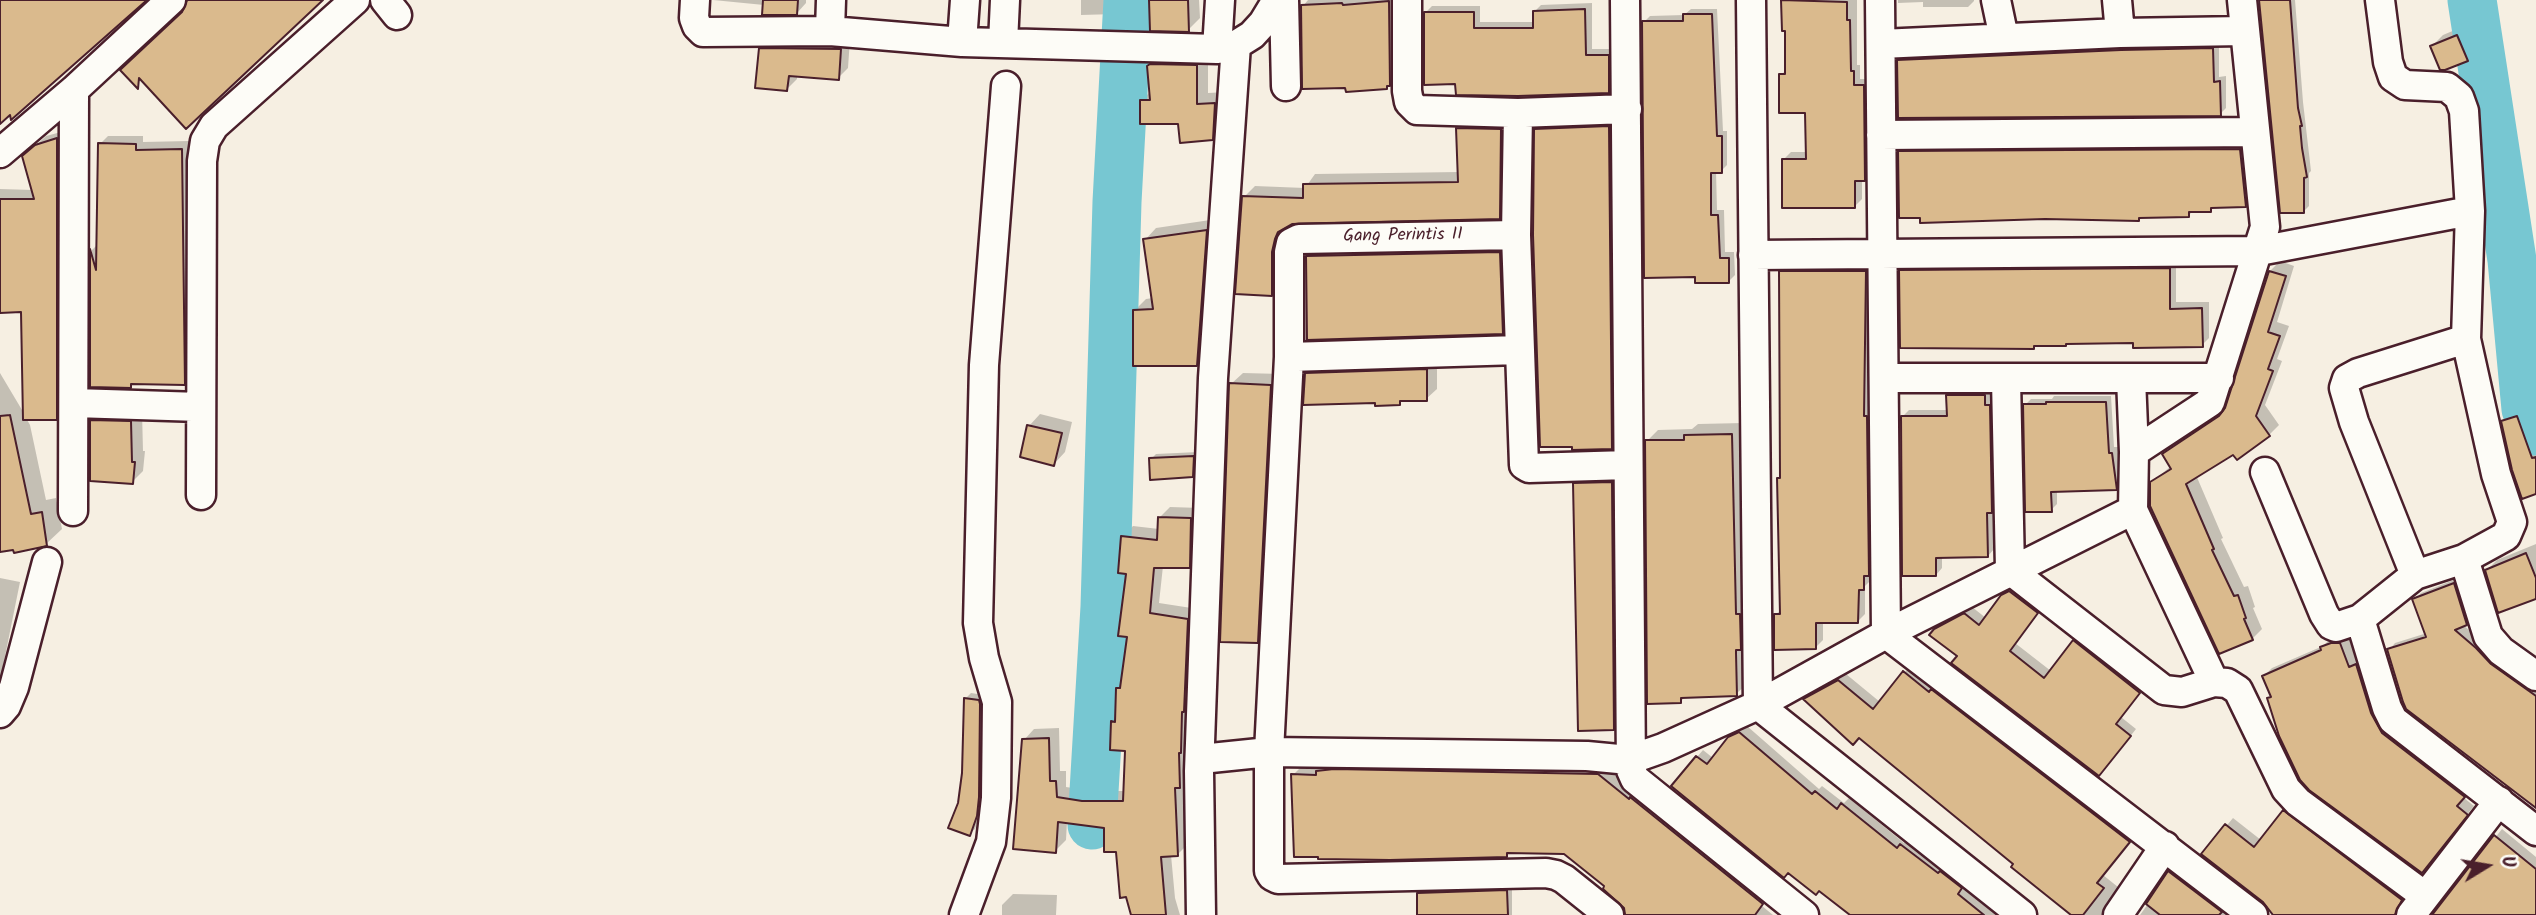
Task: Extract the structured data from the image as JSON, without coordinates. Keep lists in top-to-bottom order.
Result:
{
  "streets": {
    "street": ["Gang Perintis II"]
  },
  "north": "right"
}
